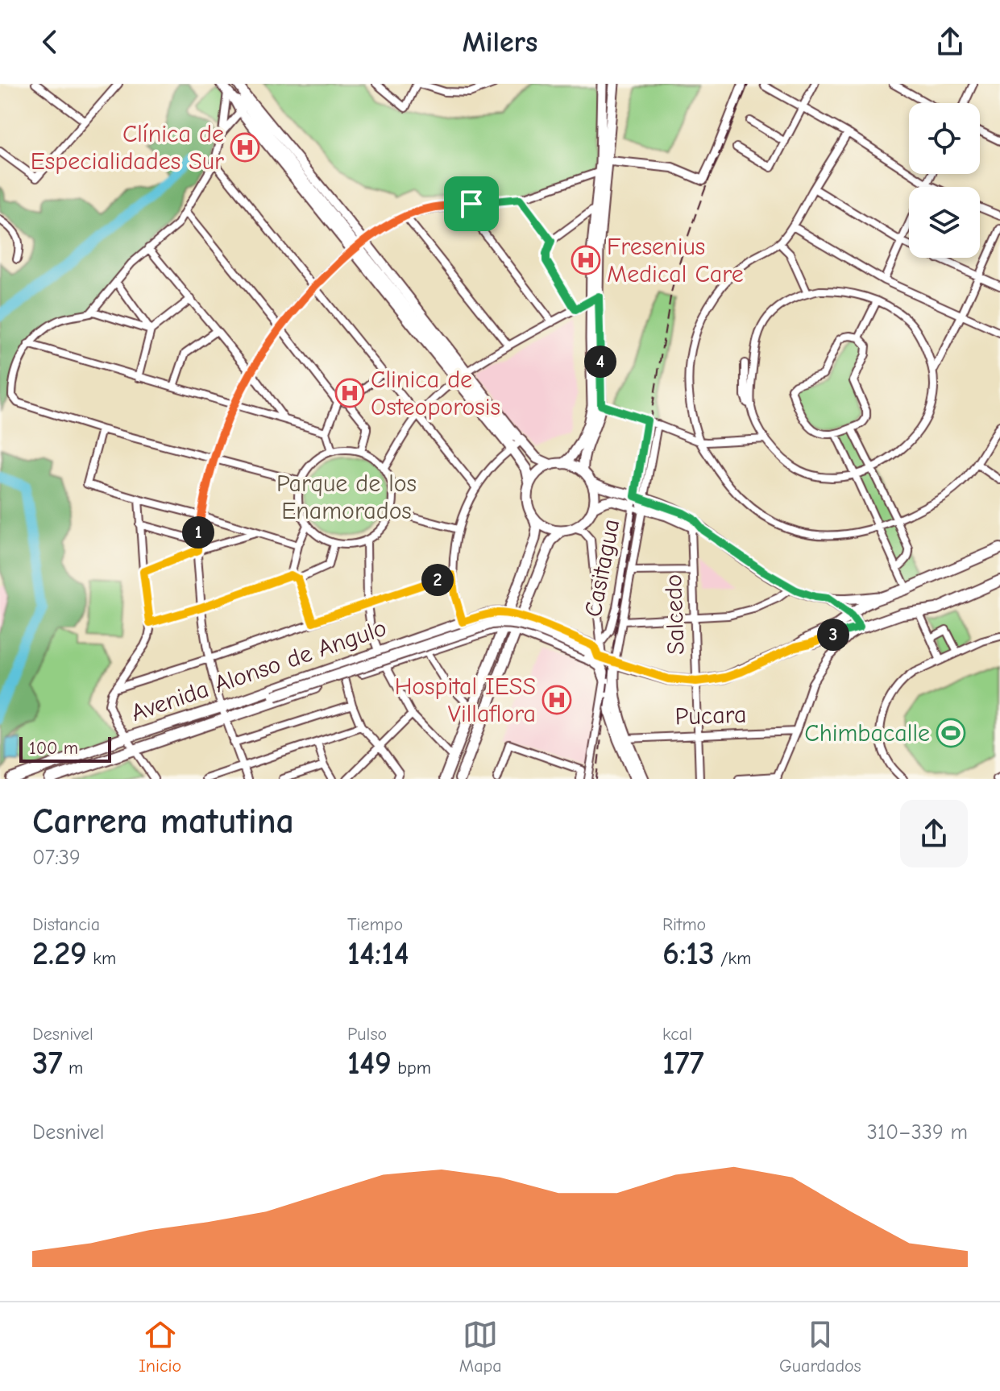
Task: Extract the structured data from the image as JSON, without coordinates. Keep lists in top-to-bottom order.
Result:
{
  "streets": {
    "main road": ["Avenida Alonso de Angulo"],
    "street": ["Casitagua", "Salcedo", "Pucara"]
  },
  "crossings": [
    ["Salcedo", "Pucara"]
  ],
  "parks": ["Parque de los Enamorados"],
  "places": {
    "hospital": [
      "Clínica de Especialidades Sur",
      "Fresenius Medical Care",
      "Clinica de Osteoporosis",
      "Hospital IESS Villaflora"
    ],
    "sports": ["Chimbacalle"]
  },
  "scale_bar": "100 m",
  "page": {
    "header": "Milers",
    "pins": [
      "4",
      "1",
      "2",
      "3"
    ],
    "scale": "100 m",
    "heading": ["Carrera matutina", "07:39"],
    "stats": [
      ["Distancia", "2.29 km"],
      ["Tiempo", "14:14"],
      ["Ritmo", "6:13 /km"],
      ["Desnivel", "37 m"],
      ["Pulso", "149 bpm"],
      ["kcal", "177"]
    ],
    "chart": ["Desnivel", "310–339 m"],
    "tabs": ["Inicio", "Mapa", "Guardados"]
  }
}
